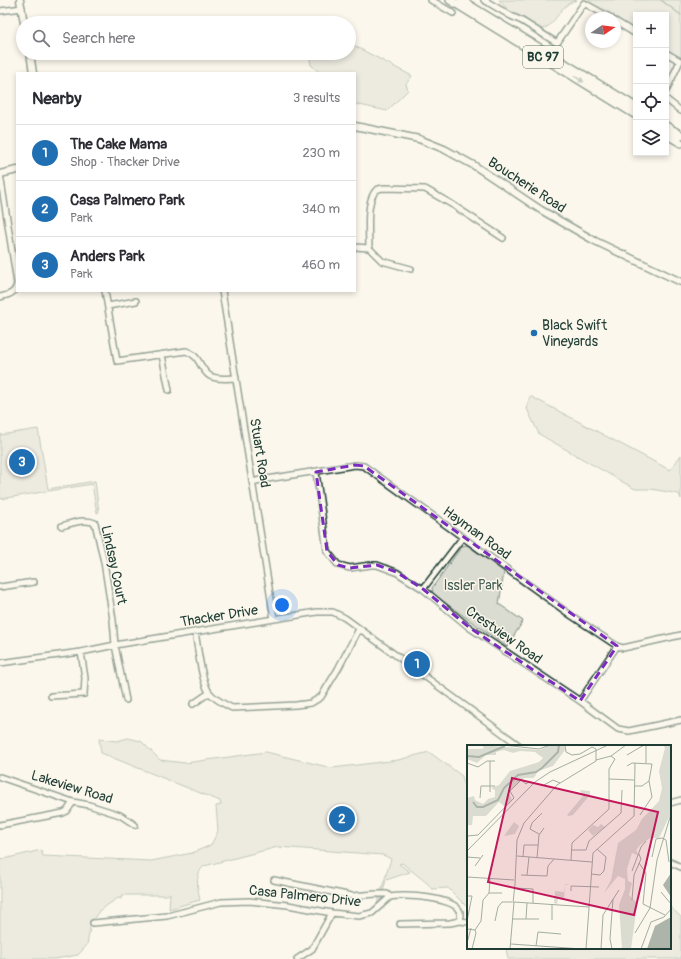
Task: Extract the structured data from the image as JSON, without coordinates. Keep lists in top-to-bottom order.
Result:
{
  "streets": {
    "highway": ["BC 97"],
    "main road": ["Boucherie Road"],
    "street": [
      "Stuart Road",
      "Hayman Road",
      "Lindsay Court",
      "Thacker Drive",
      "Crestview Road",
      "Lakeview Road",
      "Casa Palmero Drive"
    ]
  },
  "crossings": [
    ["Stuart Road", "Hayman Road"],
    ["Stuart Road", "Thacker Drive"],
    ["Hayman Road", "Crestview Road"],
    ["Lindsay Court", "Thacker Drive"]
  ],
  "parks": ["Issler Park"],
  "places": ["Black Swift Vineyards"],
  "north": "right",
  "page": {
    "map_buttons": ["+", "−"],
    "search": "Search here",
    "heading": ["Nearby", "3 results"],
    "list": [
      {
        "mark": "1",
        "name": "The Cake Mama",
        "note": "Shop · Thacker Drive",
        "value": "230 m"
      },
      {
        "mark": "2",
        "name": "Casa Palmero Park",
        "note": "Park",
        "value": "340 m"
      },
      {
        "mark": "3",
        "name": "Anders Park",
        "note": "Park",
        "value": "460 m"
      }
    ],
    "pins": ["3", "1", "2"]
  }
}
